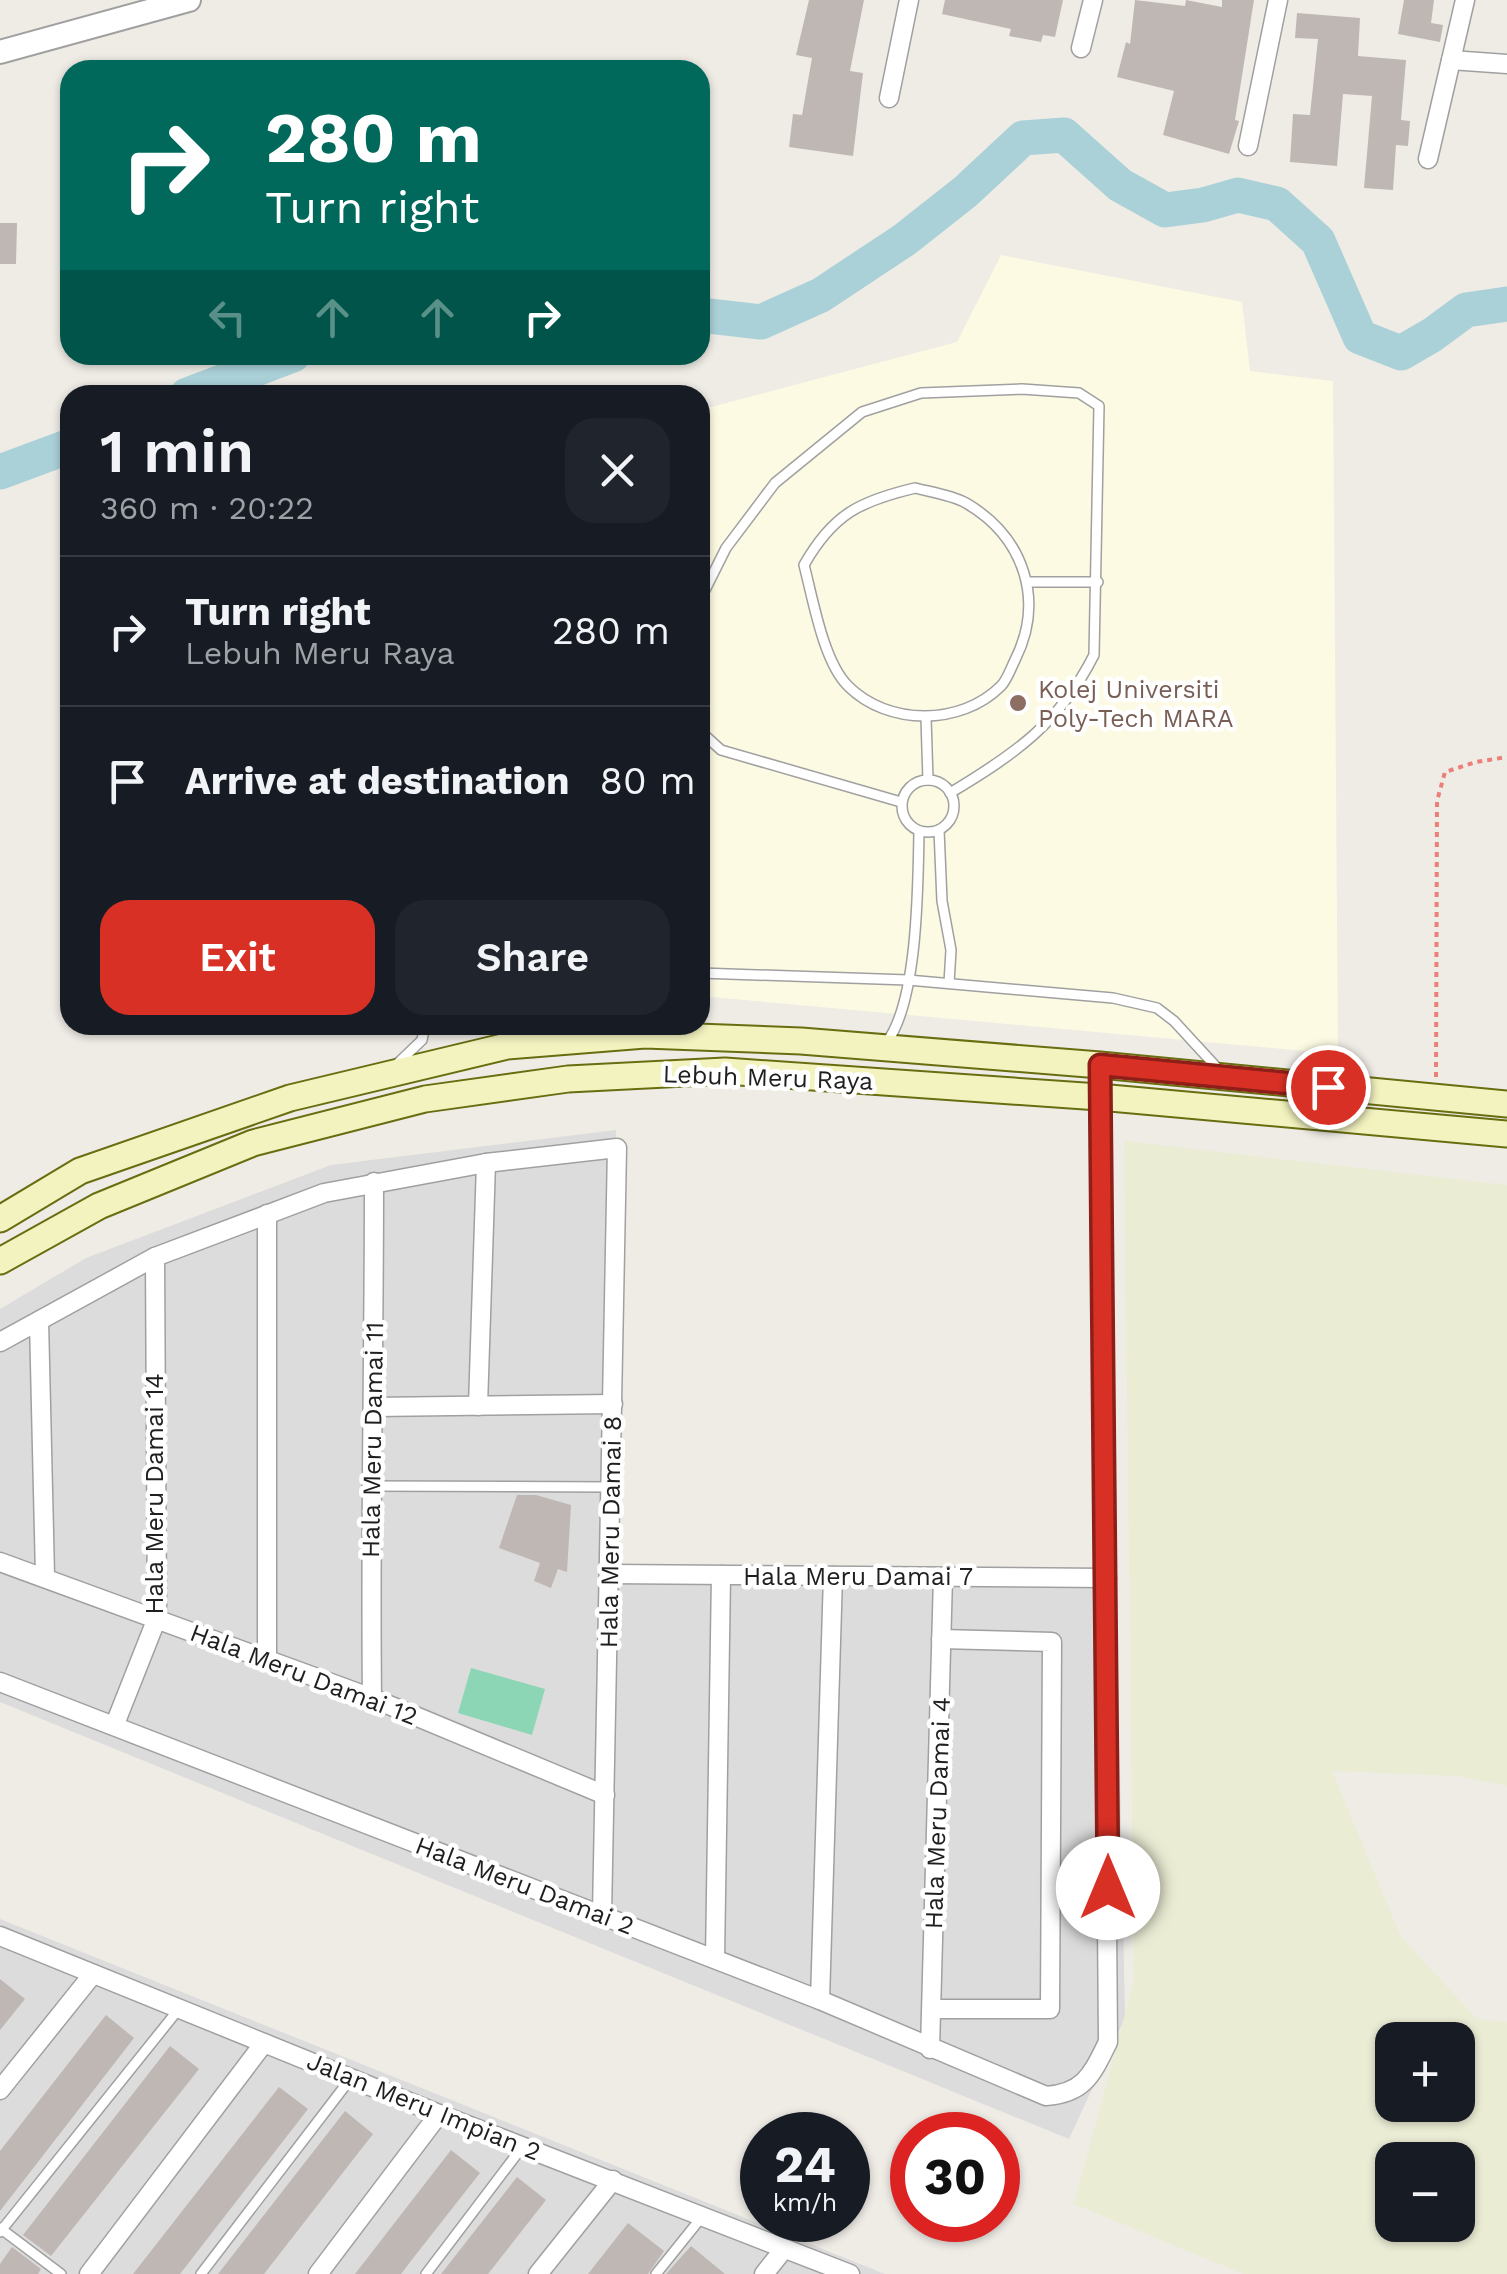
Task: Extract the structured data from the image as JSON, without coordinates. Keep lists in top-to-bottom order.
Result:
{
  "streets": {
    "main road": ["Lebuh Meru Raya"],
    "street": [
      "Hala Meru Damai 11",
      "Hala Meru Damai 14",
      "Hala Meru Damai 8",
      "Hala Meru Damai 7",
      "Hala Meru Damai 12",
      "Hala Meru Damai 4",
      "Hala Meru Damai 2",
      "Jalan Meru Impian 2"
    ]
  },
  "crossings": [
    ["Hala Meru Damai 11", "Hala Meru Damai 12"],
    ["Hala Meru Damai 14", "Hala Meru Damai 12"],
    ["Hala Meru Damai 14", "Hala Meru Damai 2"],
    ["Hala Meru Damai 8", "Hala Meru Damai 7"],
    ["Hala Meru Damai 8", "Hala Meru Damai 12"],
    ["Hala Meru Damai 8", "Hala Meru Damai 2"],
    ["Hala Meru Damai 7", "Hala Meru Damai 4"],
    ["Hala Meru Damai 7", "Hala Meru Damai 2"],
    ["Hala Meru Damai 4", "Hala Meru Damai 2"]
  ],
  "places": ["Kolej Universiti Poly-Tech MARA"],
  "page": {
    "turn": ["280 m", "Turn right"],
    "heading": ["1 min", "360 m · 20:22"],
    "list": [
      {
        "name": "Turn right",
        "note": "Lebuh Meru Raya",
        "value": "280 m"
      },
      {
        "name": "Arrive at destination",
        "value": "80 m"
      }
    ],
    "buttons": ["Exit", "Share"],
    "map_buttons": ["+", "−"],
    "speed": "24 km/h",
    "limit": "30"
  }
}
